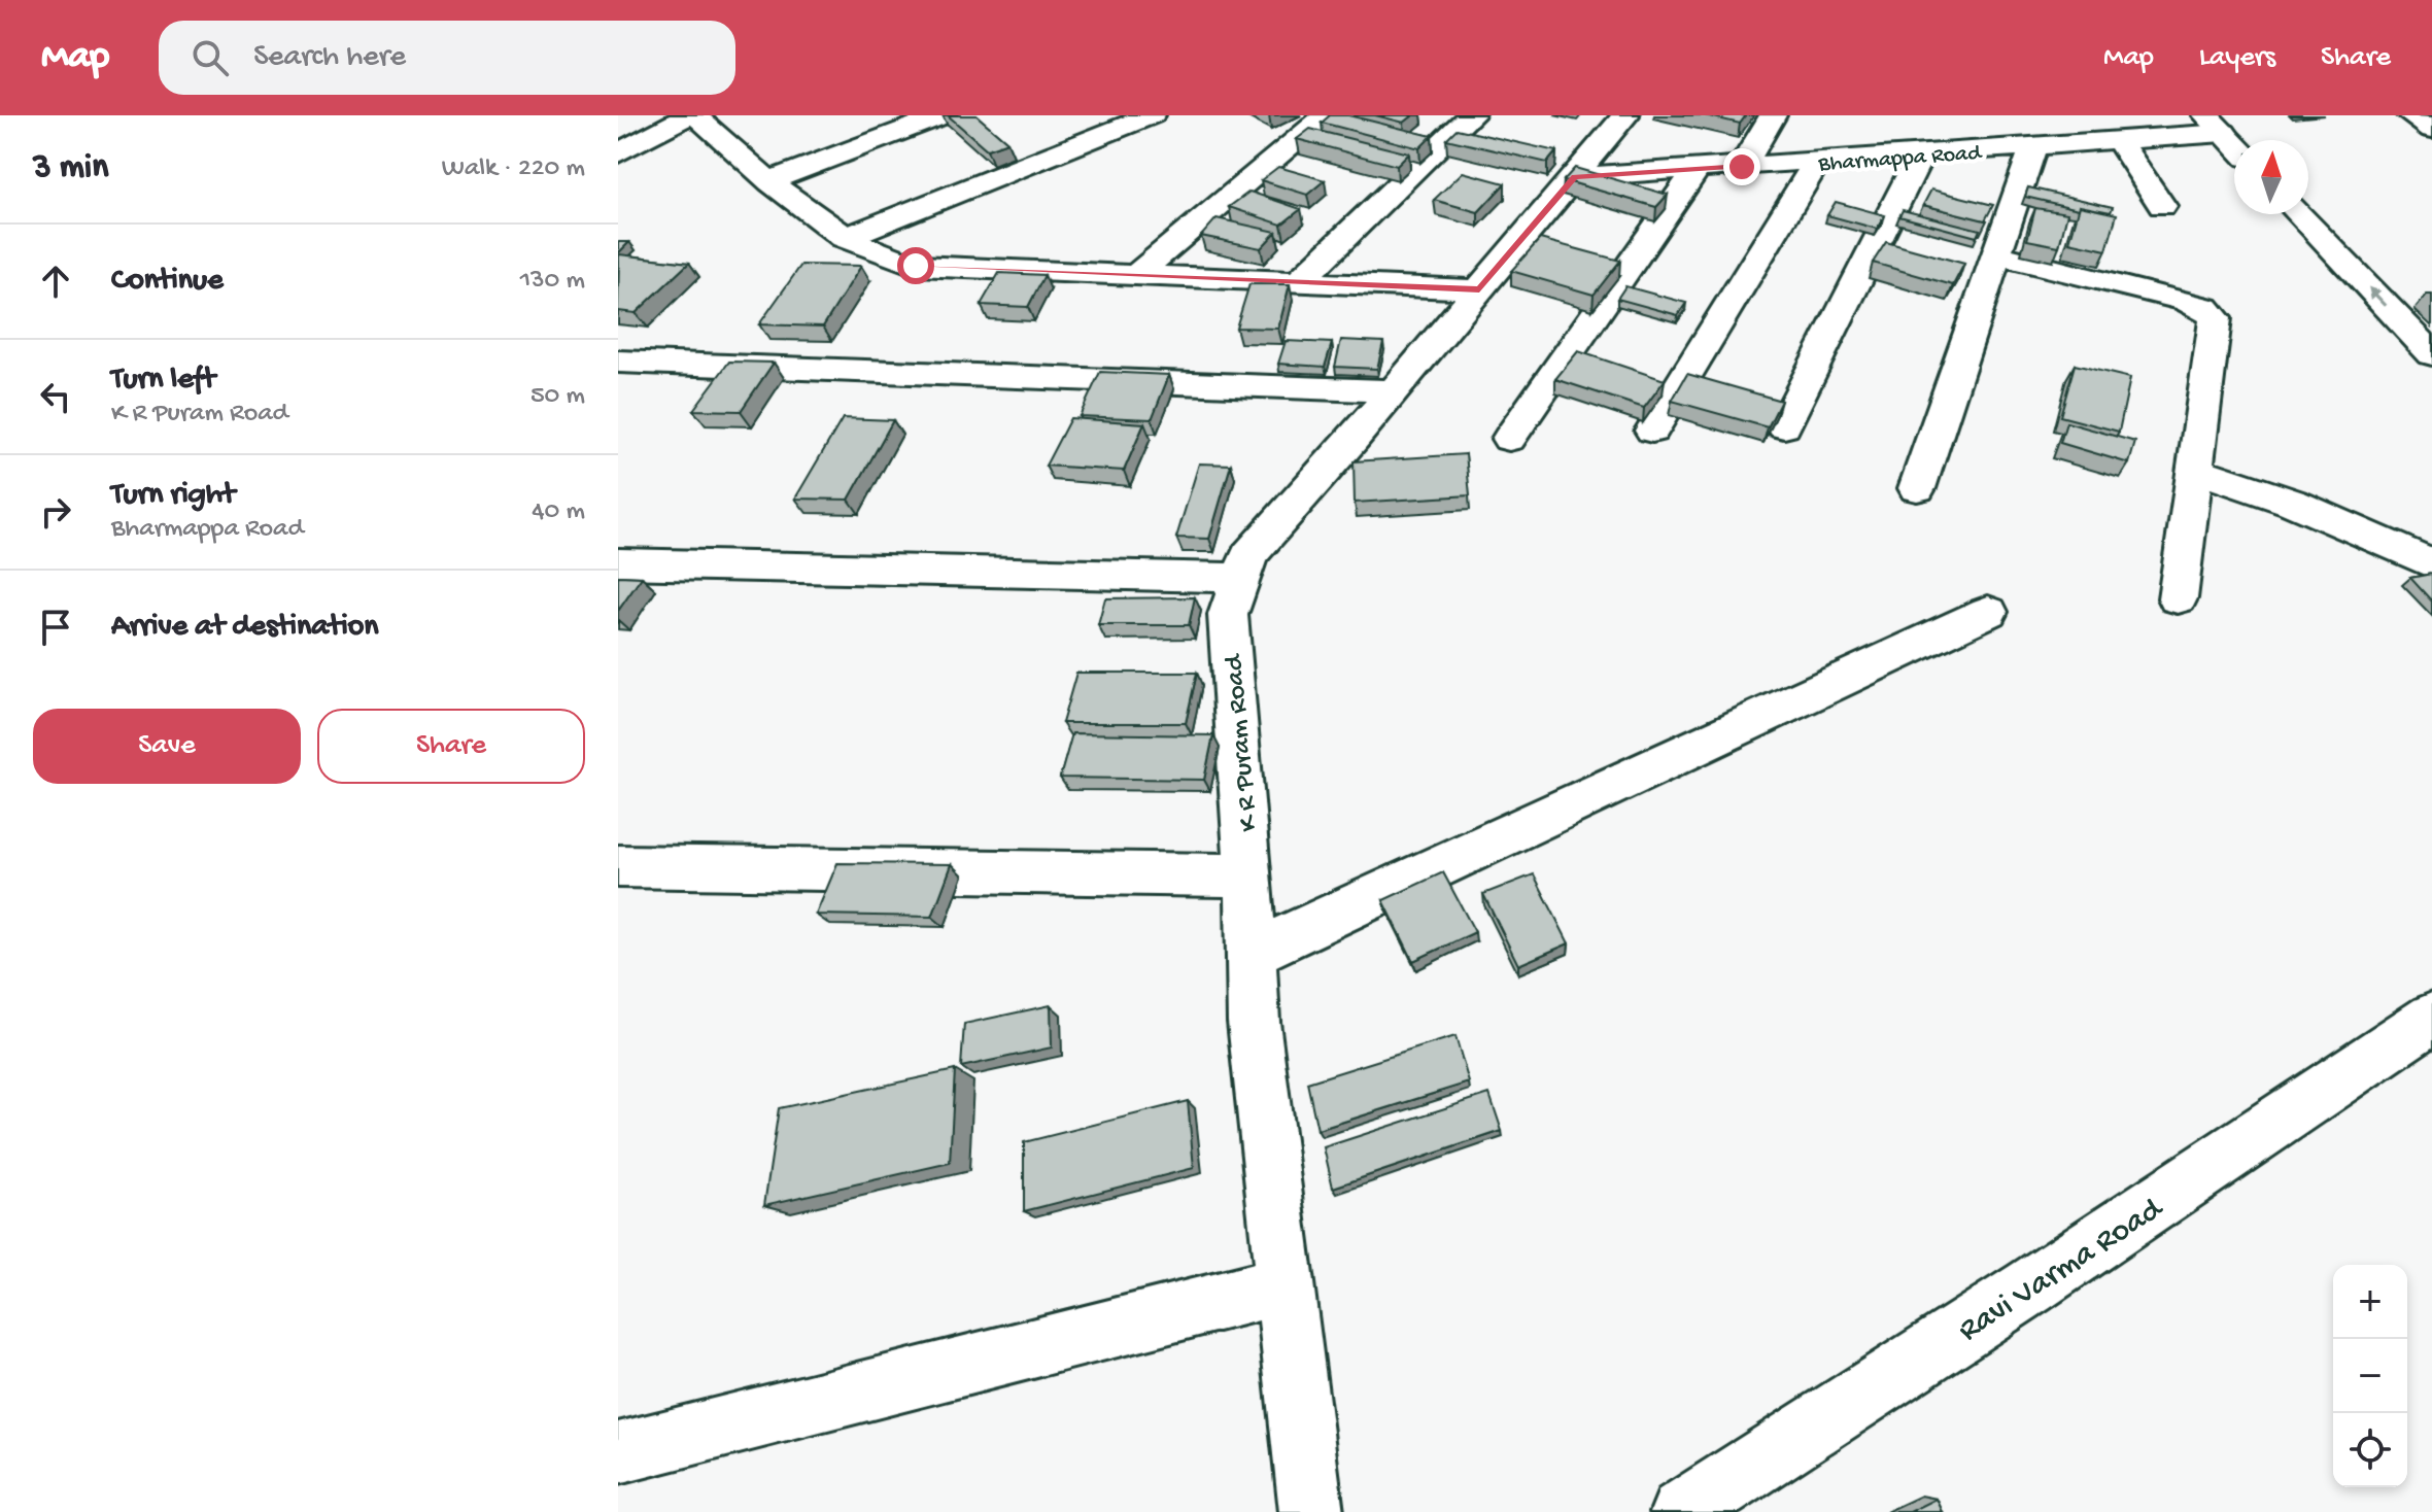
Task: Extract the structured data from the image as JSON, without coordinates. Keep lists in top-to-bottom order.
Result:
{
  "streets": {
    "street": ["Bharmappa Road", "K R Puram Road", "Ravi Varma Road"]
  },
  "crossings": [
    ["Bharmappa Road", "K R Puram Road"]
  ],
  "north": "top",
  "page": {
    "header": "Map",
    "search": "Search here",
    "nav": ["Map", "Layers", "Share"],
    "heading": ["3 min", "Walk · 220 m"],
    "list": [
      ["Continue", "130 m"],
      ["Turn left", "K R Puram Road", "50 m"],
      ["Turn right", "Bharmappa Road", "40 m"],
      "Arrive at destination"
    ],
    "buttons": ["Save", "Share"],
    "map_buttons": ["+", "−"]
  }
}
